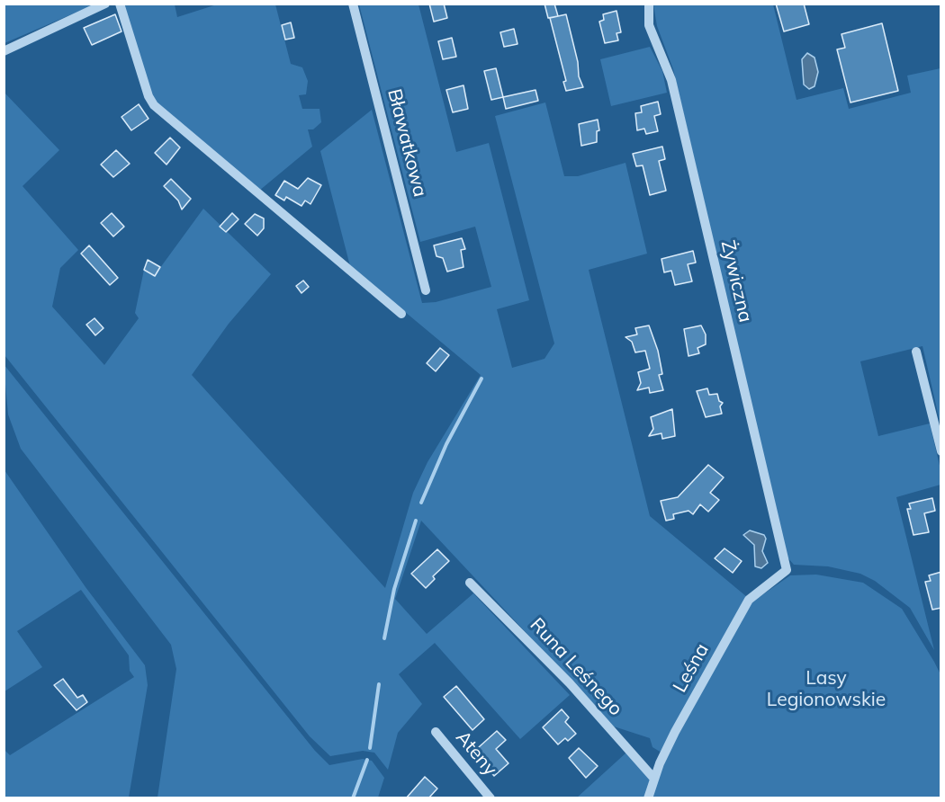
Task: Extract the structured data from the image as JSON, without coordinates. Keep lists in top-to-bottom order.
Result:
{
  "streets": {
    "street": [
      "Bławatkowa",
      "Żywiczna",
      "Runa Leśnego",
      "Leśna",
      "Ateny"
    ]
  },
  "crossings": [
    ["Żywiczna", "Leśna"],
    ["Runa Leśnego", "Leśna"]
  ],
  "parks": ["Lasy Legionowskie"]
}
